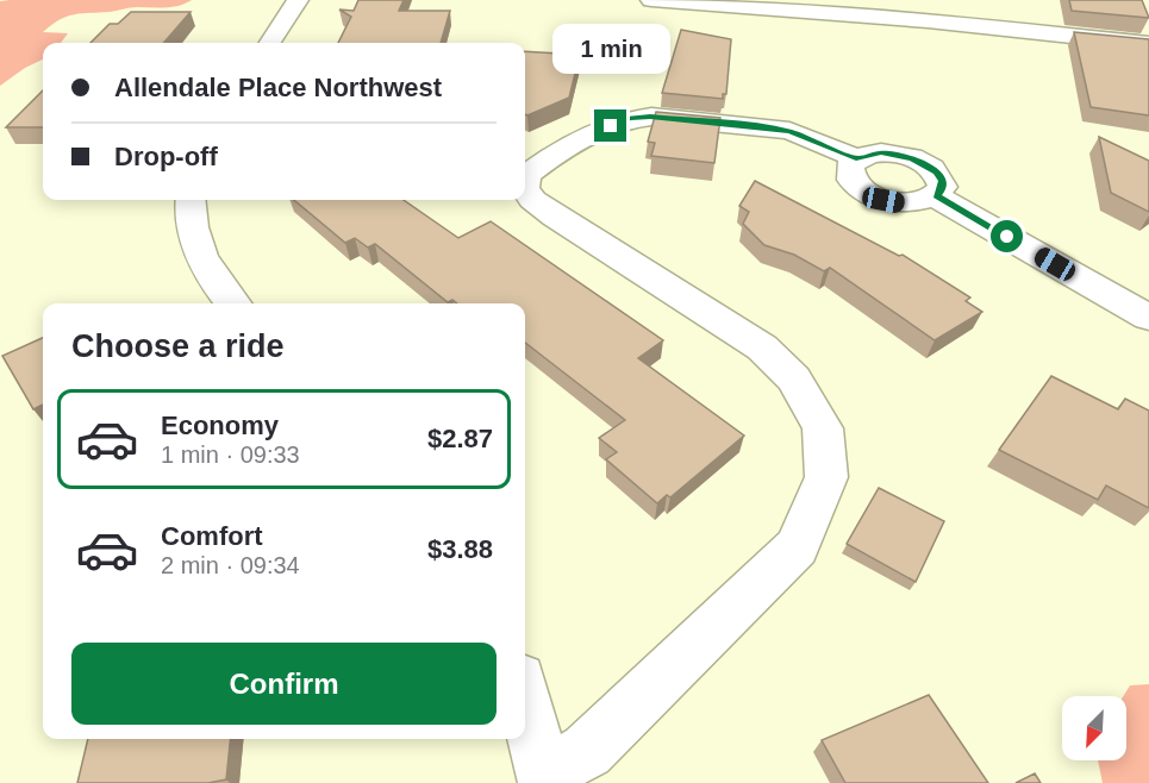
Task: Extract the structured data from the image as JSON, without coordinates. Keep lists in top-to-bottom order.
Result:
{
  "north": "bottom left",
  "page": {
    "bubble": "1 min",
    "banner": ["Allendale Place Northwest", "Drop-off"],
    "heading": "Choose a ride",
    "list": [
      {
        "name": "Economy",
        "note": "1 min · 09:33",
        "value": "$2.87"
      },
      {
        "name": "Comfort",
        "note": "2 min · 09:34",
        "value": "$3.88"
      }
    ],
    "buttons": "Confirm"
  }
}
